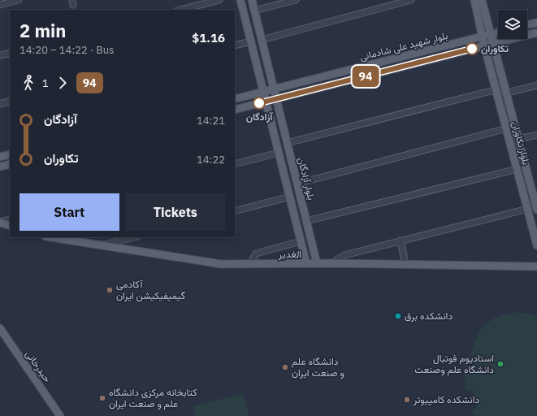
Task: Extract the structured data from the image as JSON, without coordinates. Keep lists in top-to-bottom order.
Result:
{
  "streets": {
    "main road": [
      "بلوار شهید علی شادمانی",
      "بلوار تکاوران",
      "بلوار آزادگان",
      "الغدیر",
      "حیدرخانی"
    ]
  },
  "crossings": [
    ["بلوار شهید علی شادمانی", "بلوار تکاوران"],
    ["بلوار شهید علی شادمانی", "بلوار آزادگان"],
    ["بلوار آزادگان", "الغدیر"]
  ],
  "places": [
    "تکاوران",
    "آزادگان",
    "آکادمی گیمیفیکیشن ایران",
    "دانشکده برق",
    "استادیوم فوتبال دانشگاه علم وصنعت",
    "دانشگاه علم و صنعت ایران",
    "کتابخانه مرکزی دانشگاه علم و صنعت ایران",
    "دانشکده کامپیوتر"
  ],
  "lines": ["bus line 94"],
  "page": {
    "on_map": "94",
    "heading": ["2 min", "14:20 – 14:22 · Bus", "$1.16"],
    "legs": ["1", "94"],
    "list": [
      {
        "name": "آزادگان",
        "value": "14:21"
      },
      {
        "name": "تکاوران",
        "value": "14:22"
      }
    ],
    "buttons": ["Start", "Tickets"]
  }
}
